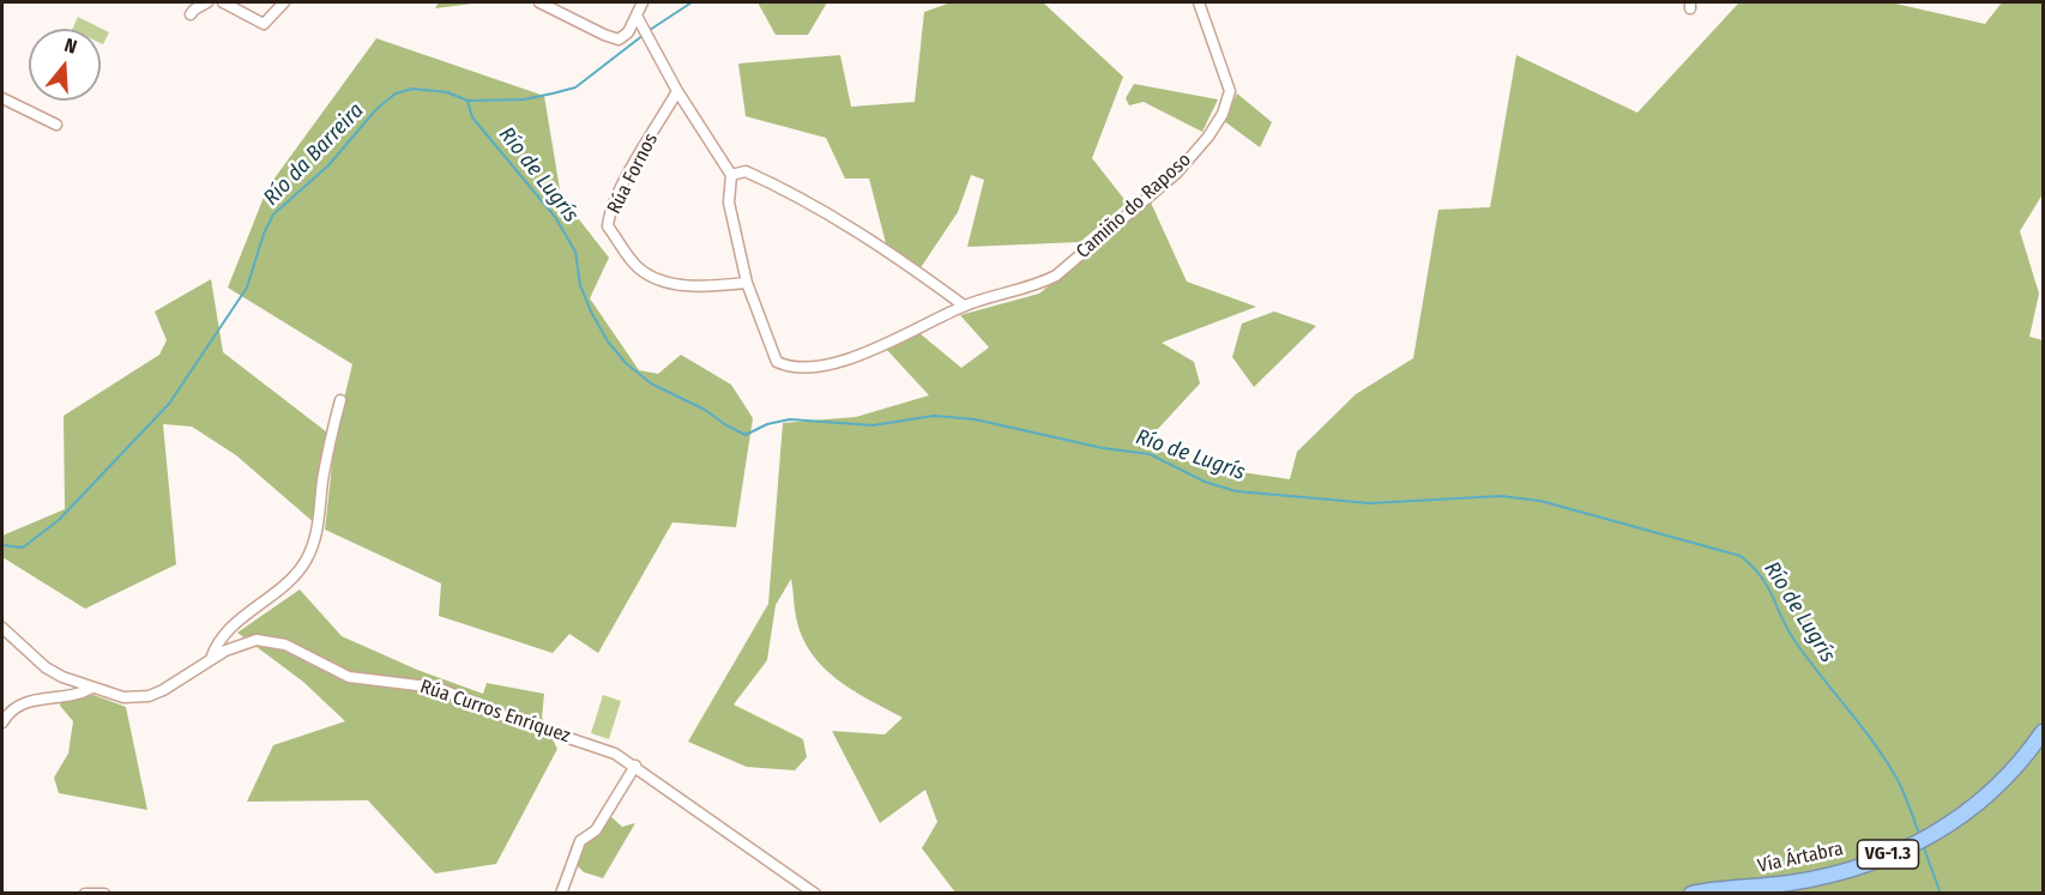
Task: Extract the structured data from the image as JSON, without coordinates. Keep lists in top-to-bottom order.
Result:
{
  "streets": {
    "highway": ["VG-1.3", "Vía Ártabra"],
    "street": ["Rúa Fornos", "Camiño do Raposo", "Rúa Curros Enríquez"]
  },
  "water": ["Río da Barreira", "Río de Lugrís"],
  "north": "top"
}
